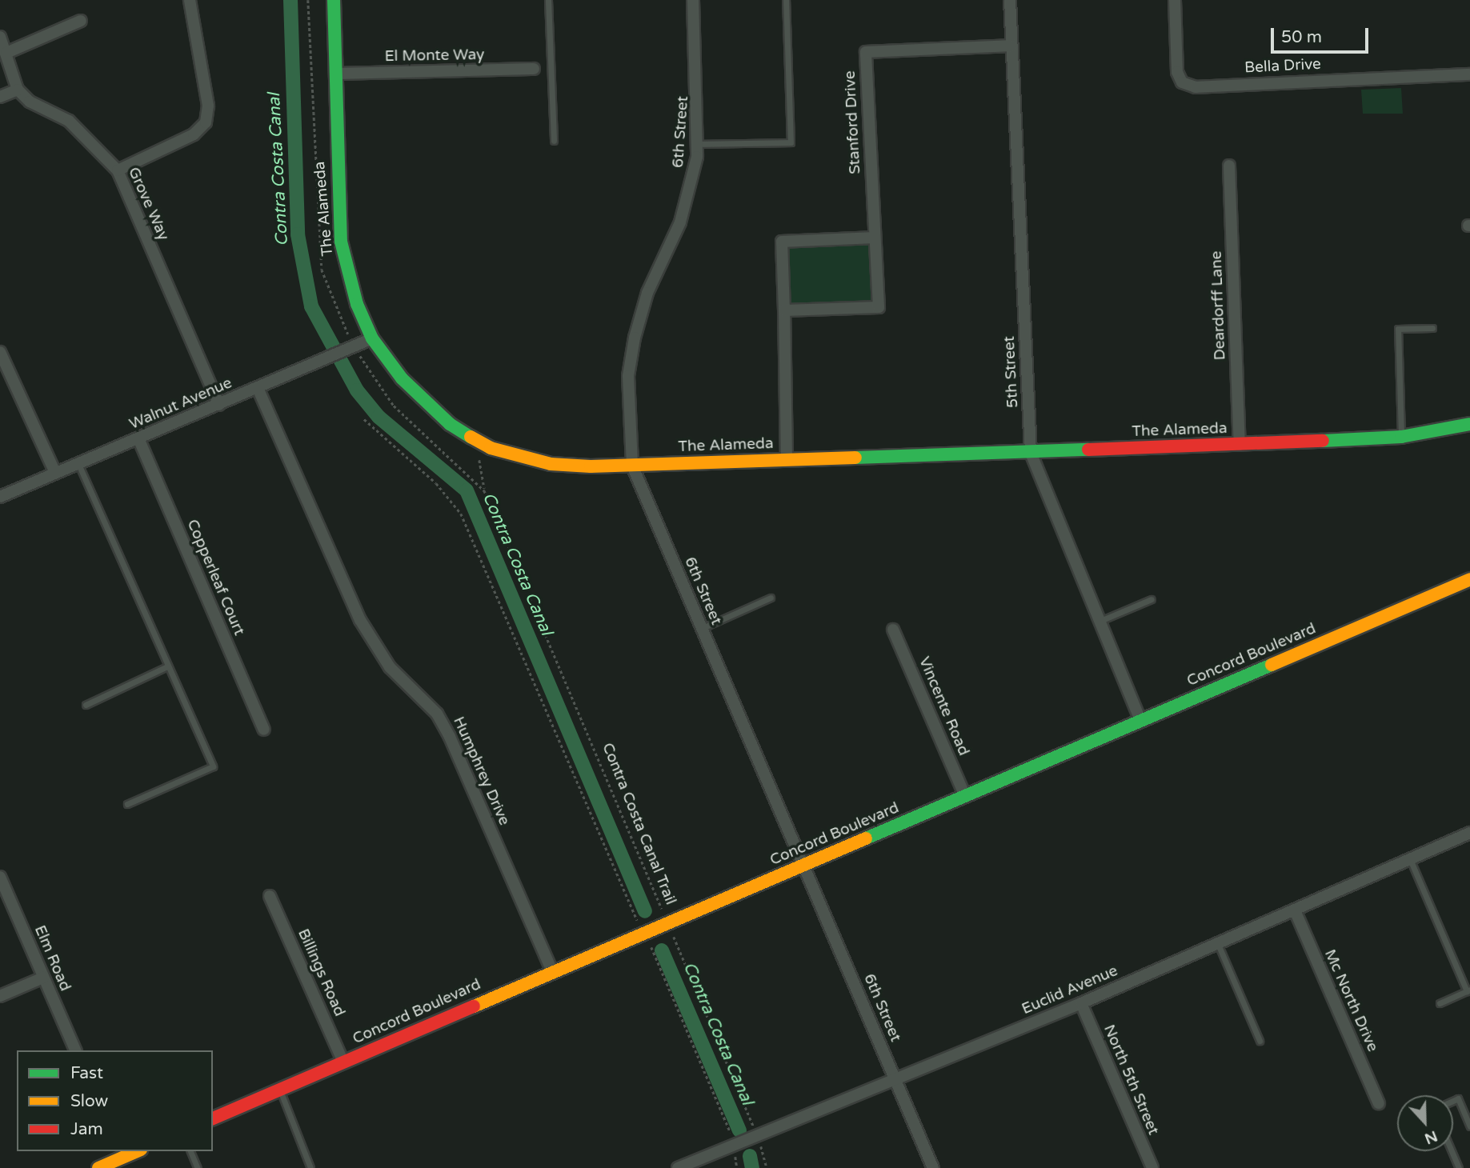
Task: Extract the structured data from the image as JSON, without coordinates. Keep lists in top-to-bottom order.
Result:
{
  "streets": {
    "street": [
      "El Monte Way",
      "Bella Drive",
      "Stanford Drive",
      "6th Street",
      "Grove Way",
      "The Alameda",
      "Deardorff Lane",
      "5th Street",
      "Walnut Avenue",
      "Copperleaf Court",
      "Concord Boulevard",
      "Vincente Road",
      "Humphrey Drive",
      "Elm Road",
      "Billings Road",
      "Euclid Avenue",
      "Mc North Drive",
      "North 5th Street"
    ],
    "path": ["Contra Costa Canal Trail"]
  },
  "crossings": [
    ["El Monte Way", "The Alameda"],
    ["Stanford Drive", "5th Street"],
    ["6th Street", "The Alameda"],
    ["6th Street", "Concord Boulevard"],
    ["6th Street", "Euclid Avenue"],
    ["Grove Way", "Walnut Avenue"],
    ["The Alameda", "Deardorff Lane"],
    ["The Alameda", "5th Street"],
    ["The Alameda", "Walnut Avenue"],
    ["The Alameda", "Contra Costa Canal Trail"],
    ["5th Street", "Concord Boulevard"],
    ["Walnut Avenue", "Copperleaf Court"],
    ["Walnut Avenue", "Humphrey Drive"],
    ["Walnut Avenue", "Contra Costa Canal Trail"],
    ["Concord Boulevard", "Vincente Road"],
    ["Concord Boulevard", "Humphrey Drive"],
    ["Concord Boulevard", "Contra Costa Canal Trail"],
    ["Concord Boulevard", "Billings Road"],
    ["Contra Costa Canal Trail", "Euclid Avenue"],
    ["Euclid Avenue", "Mc North Drive"],
    ["Euclid Avenue", "North 5th Street"]
  ],
  "water": ["Contra Costa Canal"],
  "legend": ["Fast", "Slow", "Jam"],
  "scale_bar": "50 m",
  "north": "bottom"
}
